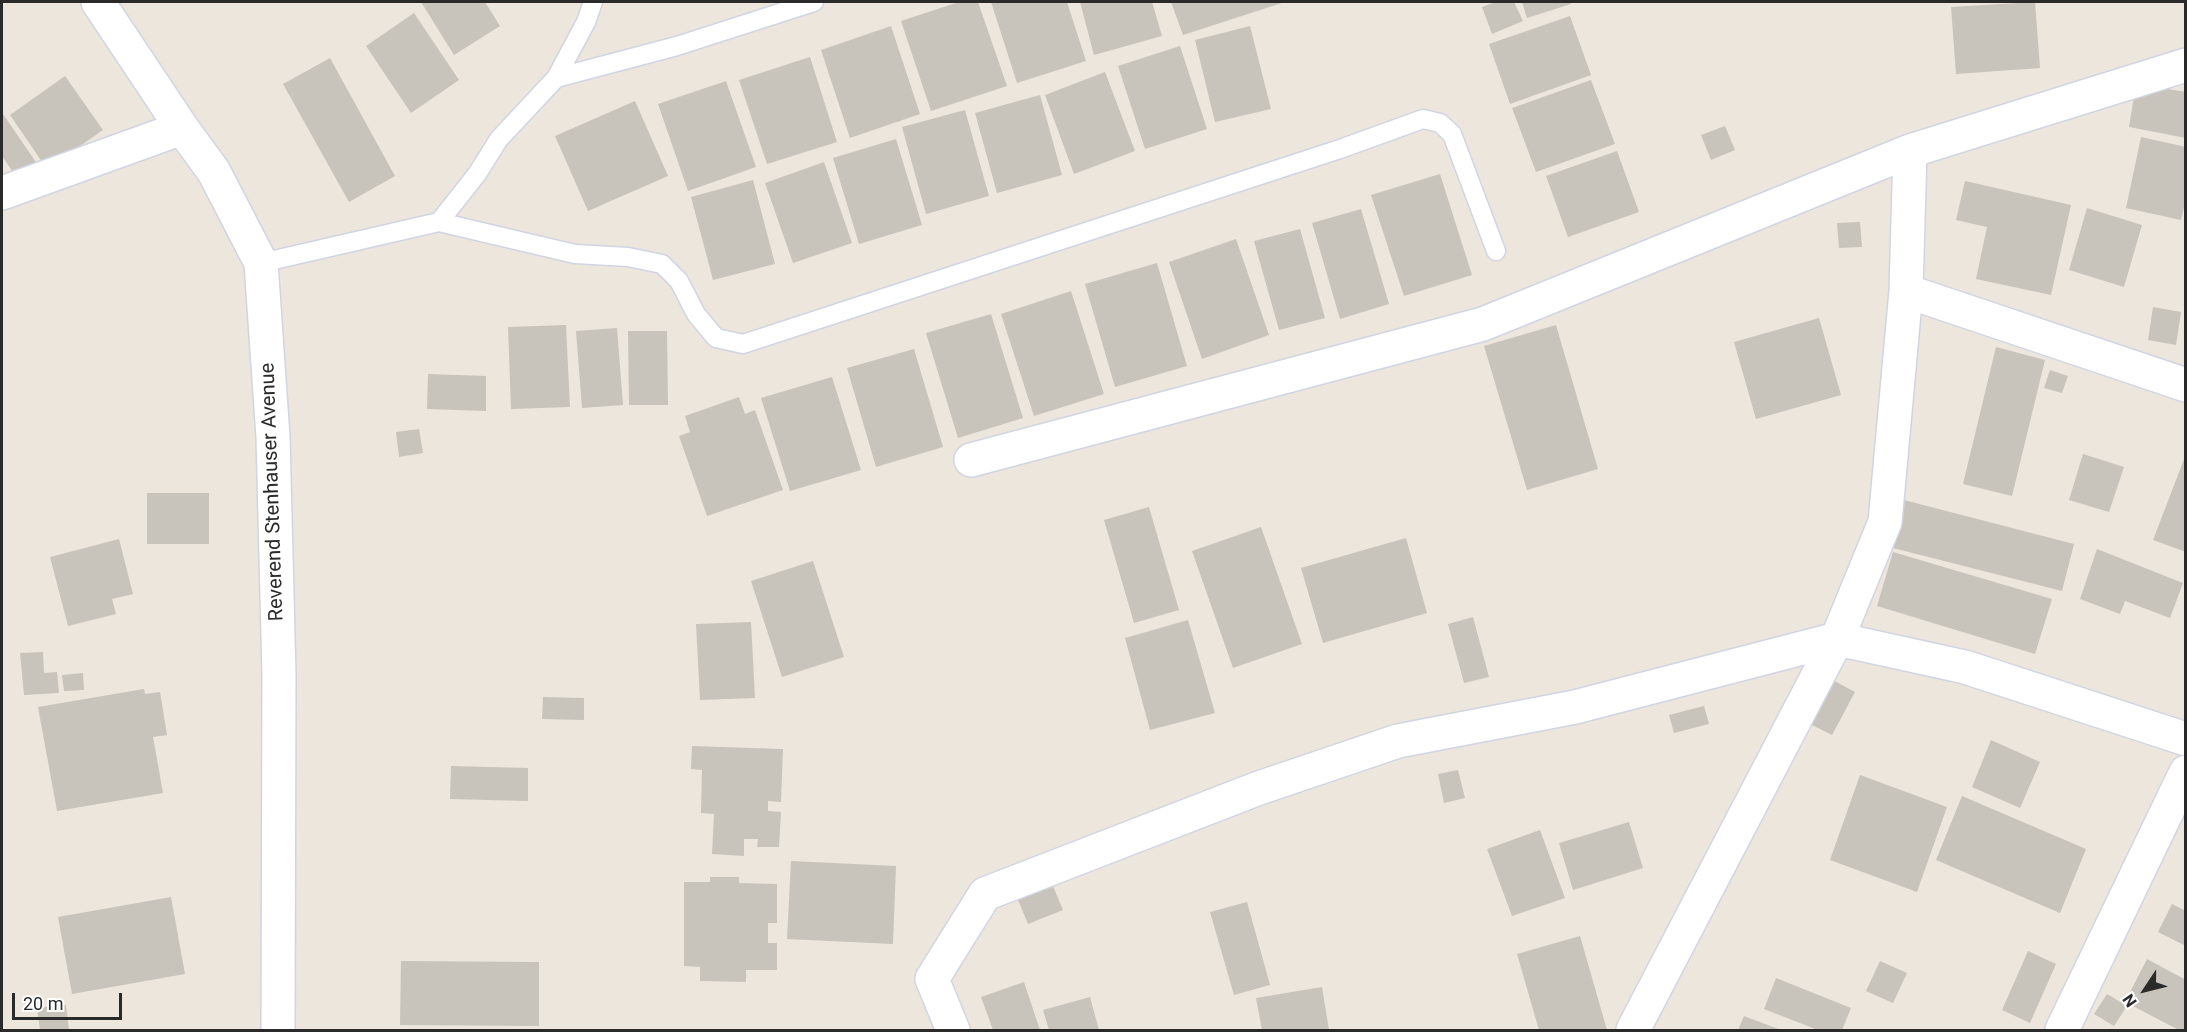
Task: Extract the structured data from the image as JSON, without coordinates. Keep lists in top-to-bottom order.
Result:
{
  "streets": {
    "street": ["Reverend Stenhauser Avenue"]
  },
  "scale_bar": "20 m",
  "north": "bottom left"
}
